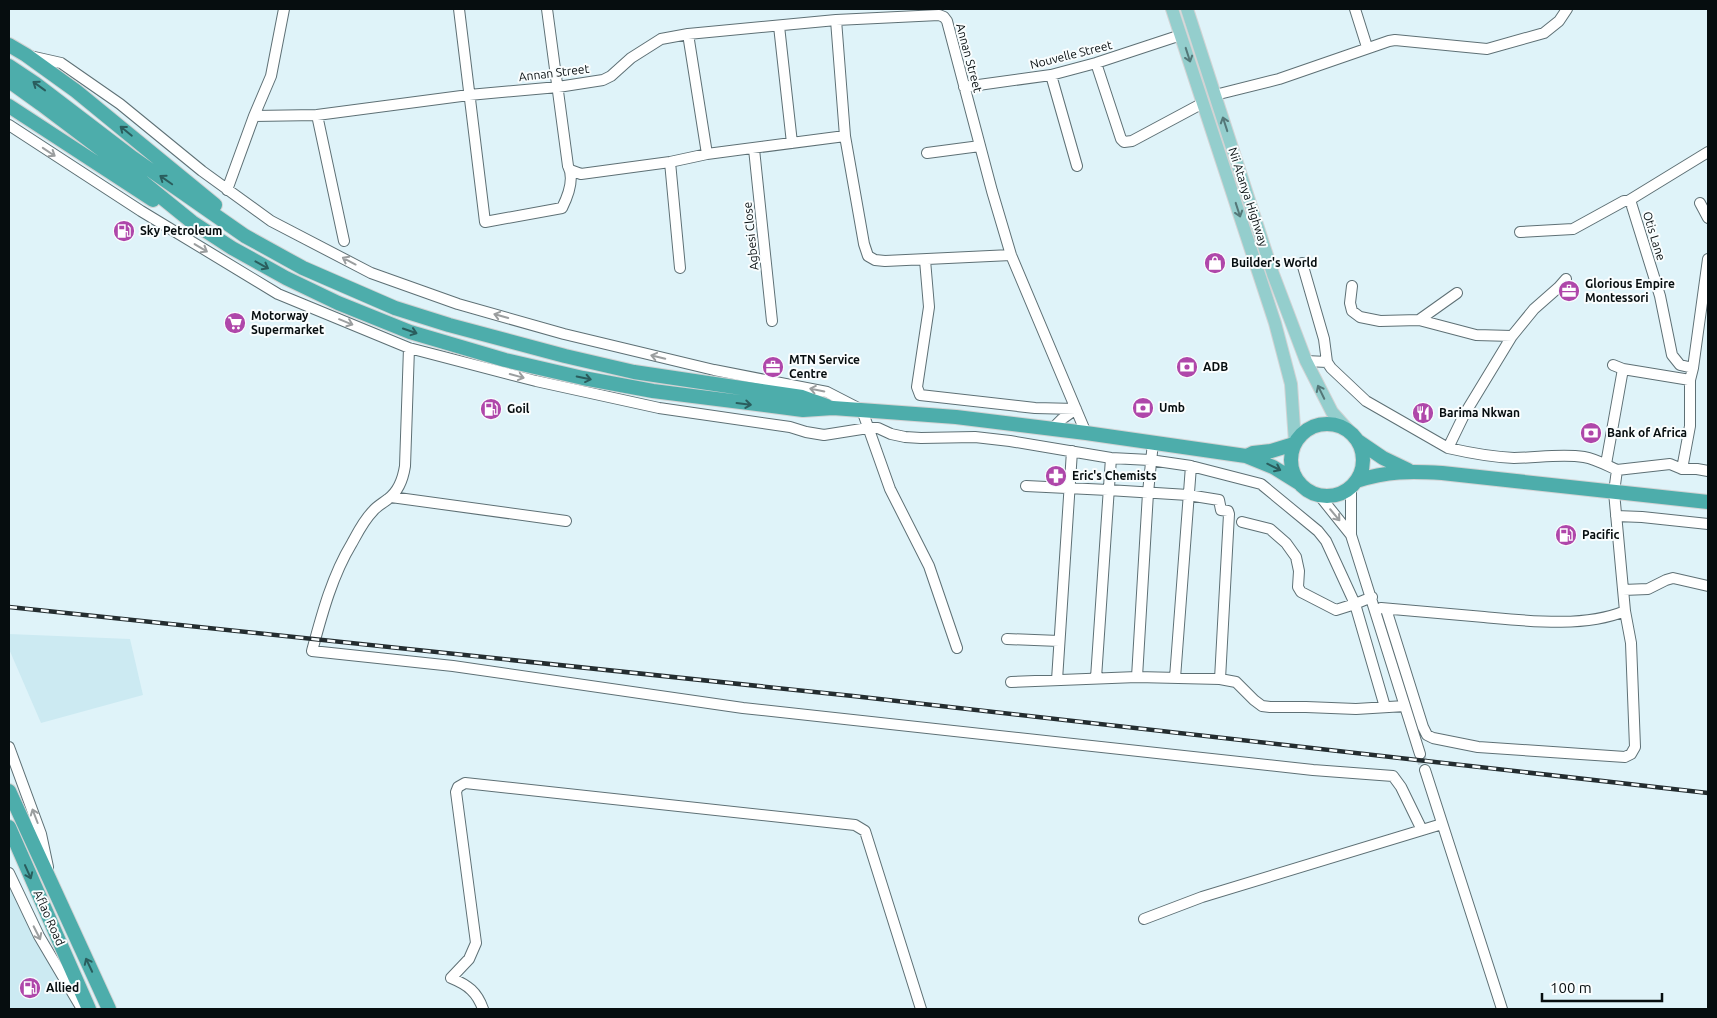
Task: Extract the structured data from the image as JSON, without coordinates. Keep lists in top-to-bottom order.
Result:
{
  "streets": {
    "highway": ["Aflao Road"],
    "main road": ["Nii Atanya Highway"],
    "street": [
      "Nouvelle Street",
      "Annan Street",
      "Agbesi Close",
      "Otis Lane"
    ]
  },
  "crossings": [
    ["Nouvelle Street", "Annan Street"]
  ],
  "places": {
    "fuel station": [
      "Sky Petroleum",
      "Goil",
      "Pacific",
      "Allied"
    ],
    "shop": ["Builder's World"],
    "office": ["Glorious Empire Montessori", "MTN Service Centre"],
    "supermarket": ["Motorway Supermarket"],
    "bank": ["ADB", "Umb", "Bank of Africa"],
    "restaurant": ["Barima Nkwan"],
    "pharmacy": ["Eric's Chemists"]
  },
  "scale_bar": "100 m"
}
